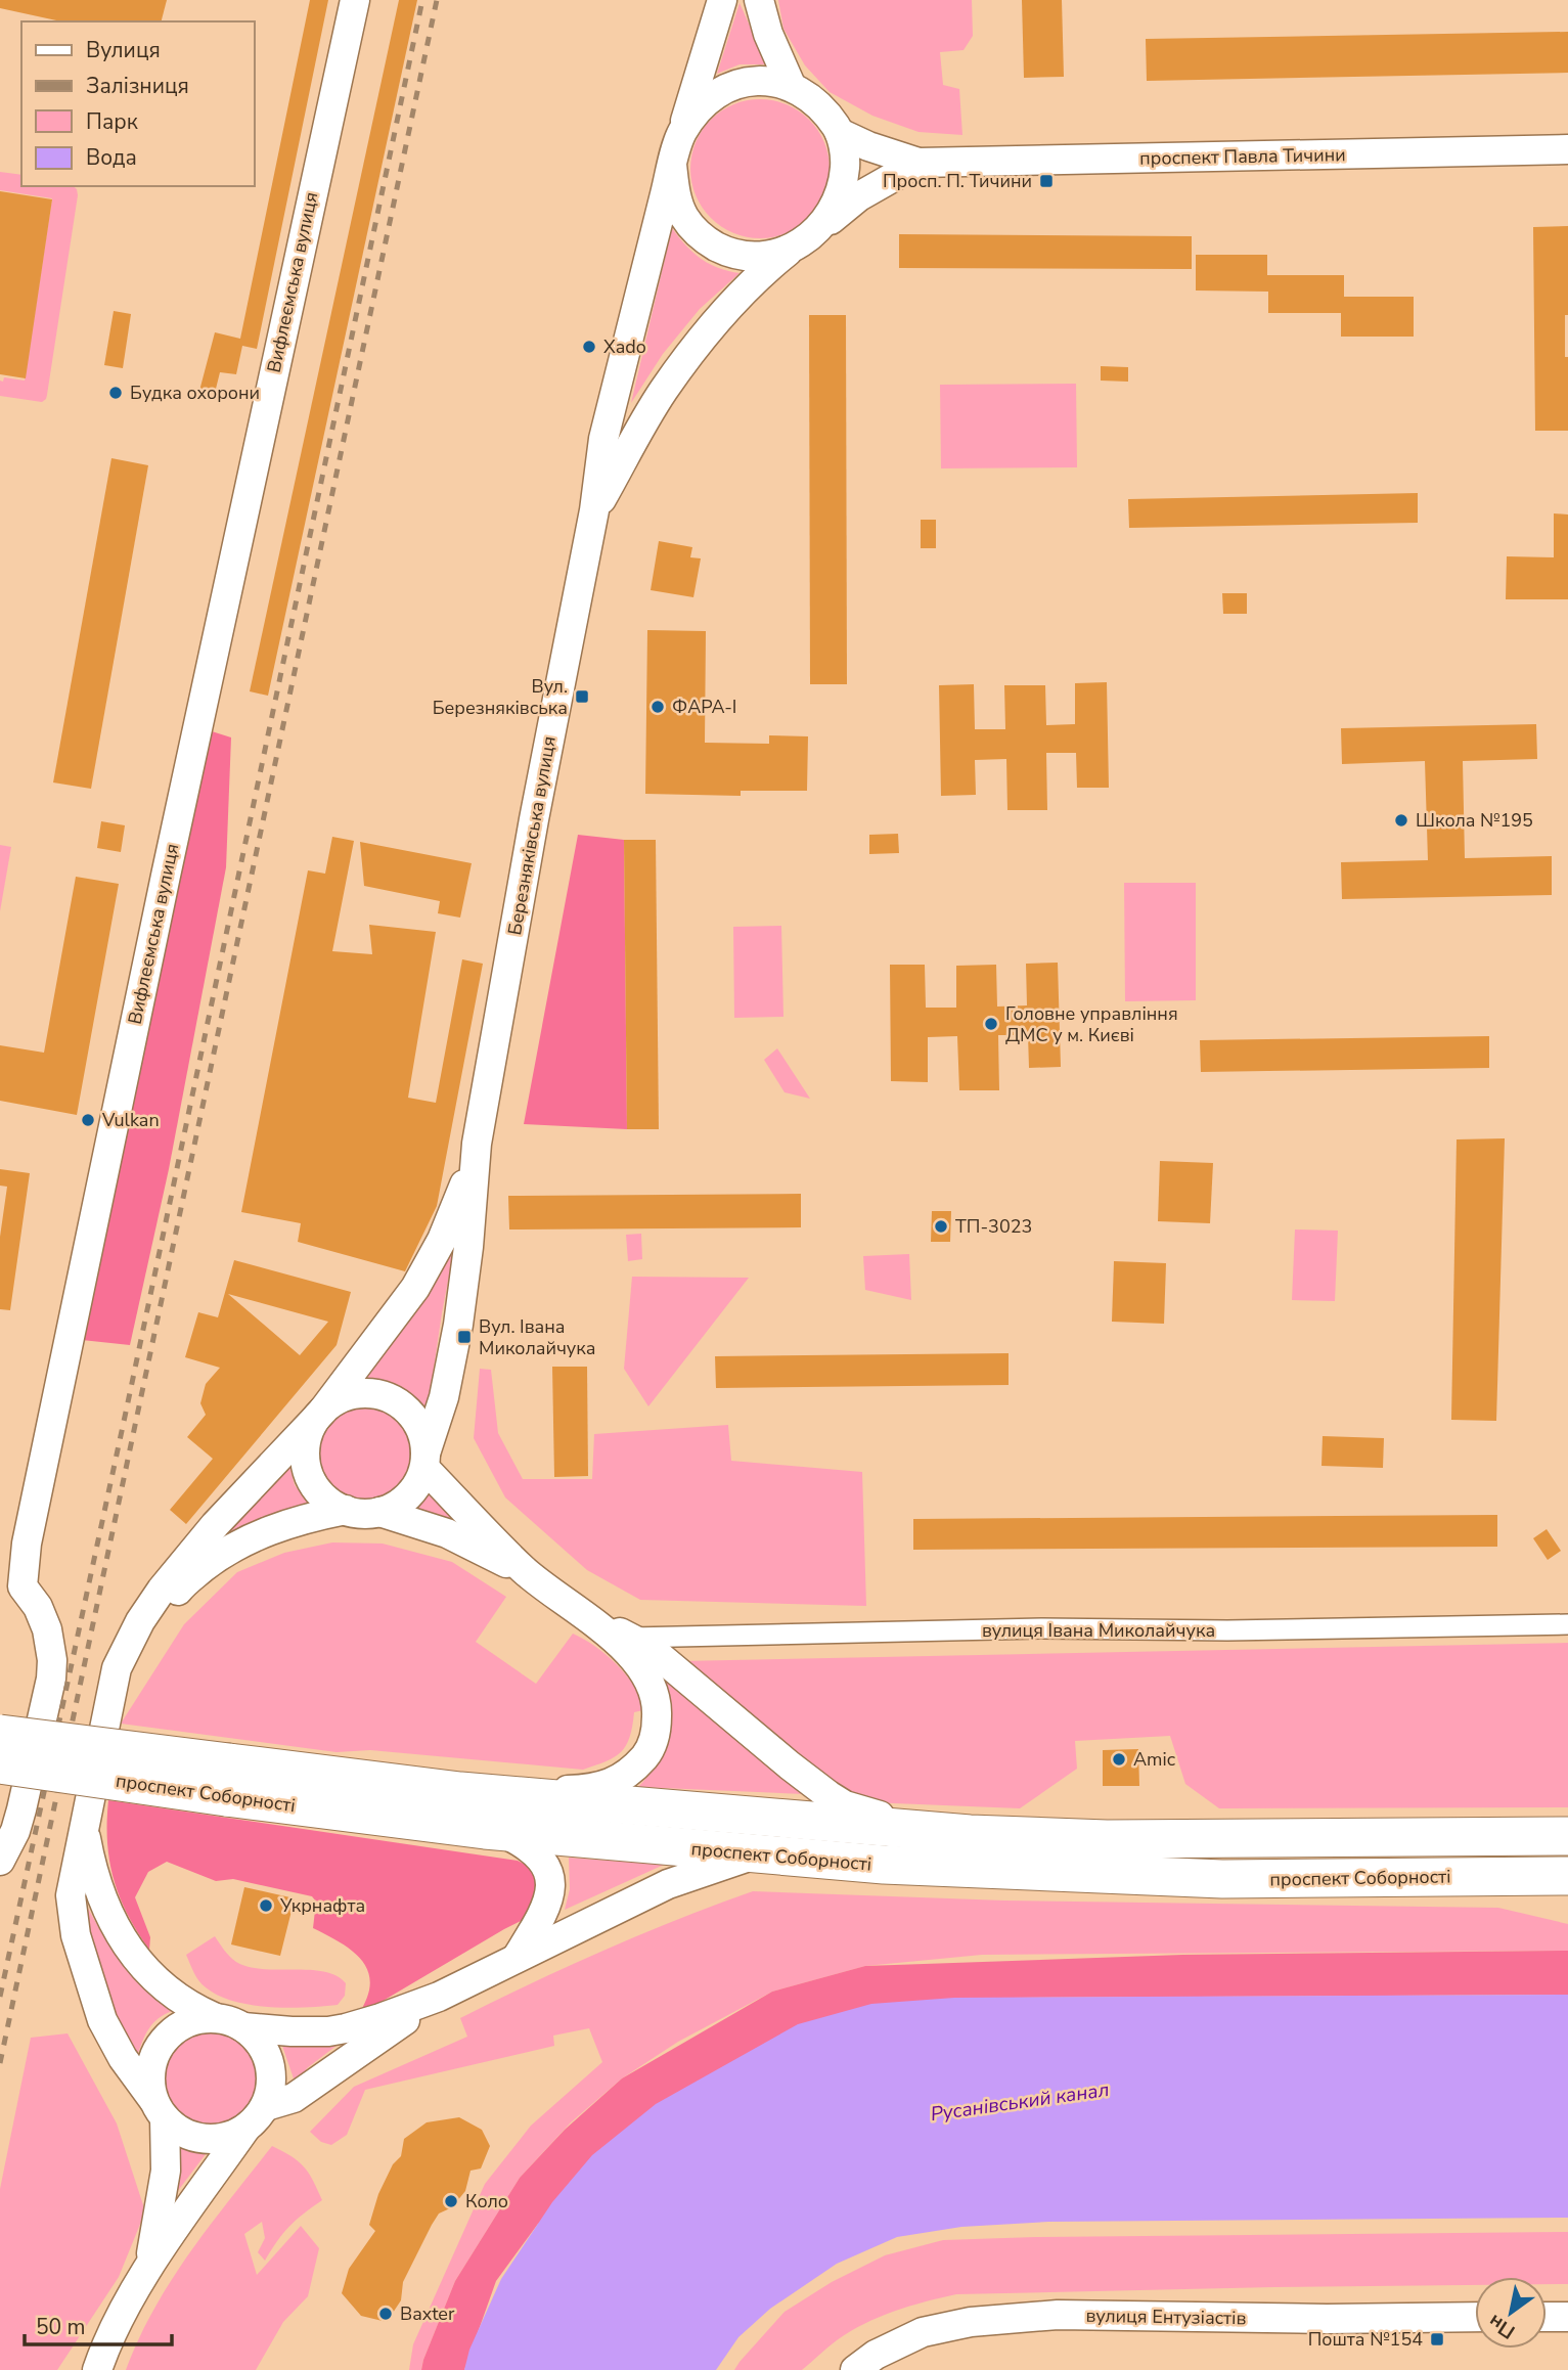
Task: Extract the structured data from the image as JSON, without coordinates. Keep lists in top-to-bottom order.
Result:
{
  "streets": {
    "highway": ["проспект Соборності"],
    "street": [
      "проспект Павла Тичини",
      "Вифлеємська вулиця",
      "Березняківська вулиця",
      "вулиця Івана Миколайчука",
      "вулиця Ентузіастів"
    ]
  },
  "crossings": [
    ["проспект Павла Тичини", "Березняківська вулиця"],
    ["Березняківська вулиця", "вулиця Івана Миколайчука"],
    ["вулиця Івана Миколайчука", "проспект Соборності"]
  ],
  "water": ["Русанівський канал"],
  "places": {
    "transit": [
      "Просп. П. Тичини",
      "Вул. Березняківська",
      "Вул. Івана Миколайчука",
      "Пошта №154"
    ],
    "other": [
      "Xado",
      "Будка охорони",
      "ФАРА-І",
      "Школа №195",
      "Головне управління ДМС у м. Києві",
      "Vulkan",
      "ТП-3023",
      "Amic",
      "Укрнафта",
      "Коло",
      "Baxter"
    ]
  },
  "legend": [
    "Вулиця",
    "Залізниця",
    "Парк",
    "Вода"
  ],
  "scale_bar": "50 m",
  "north": "bottom left"
}
